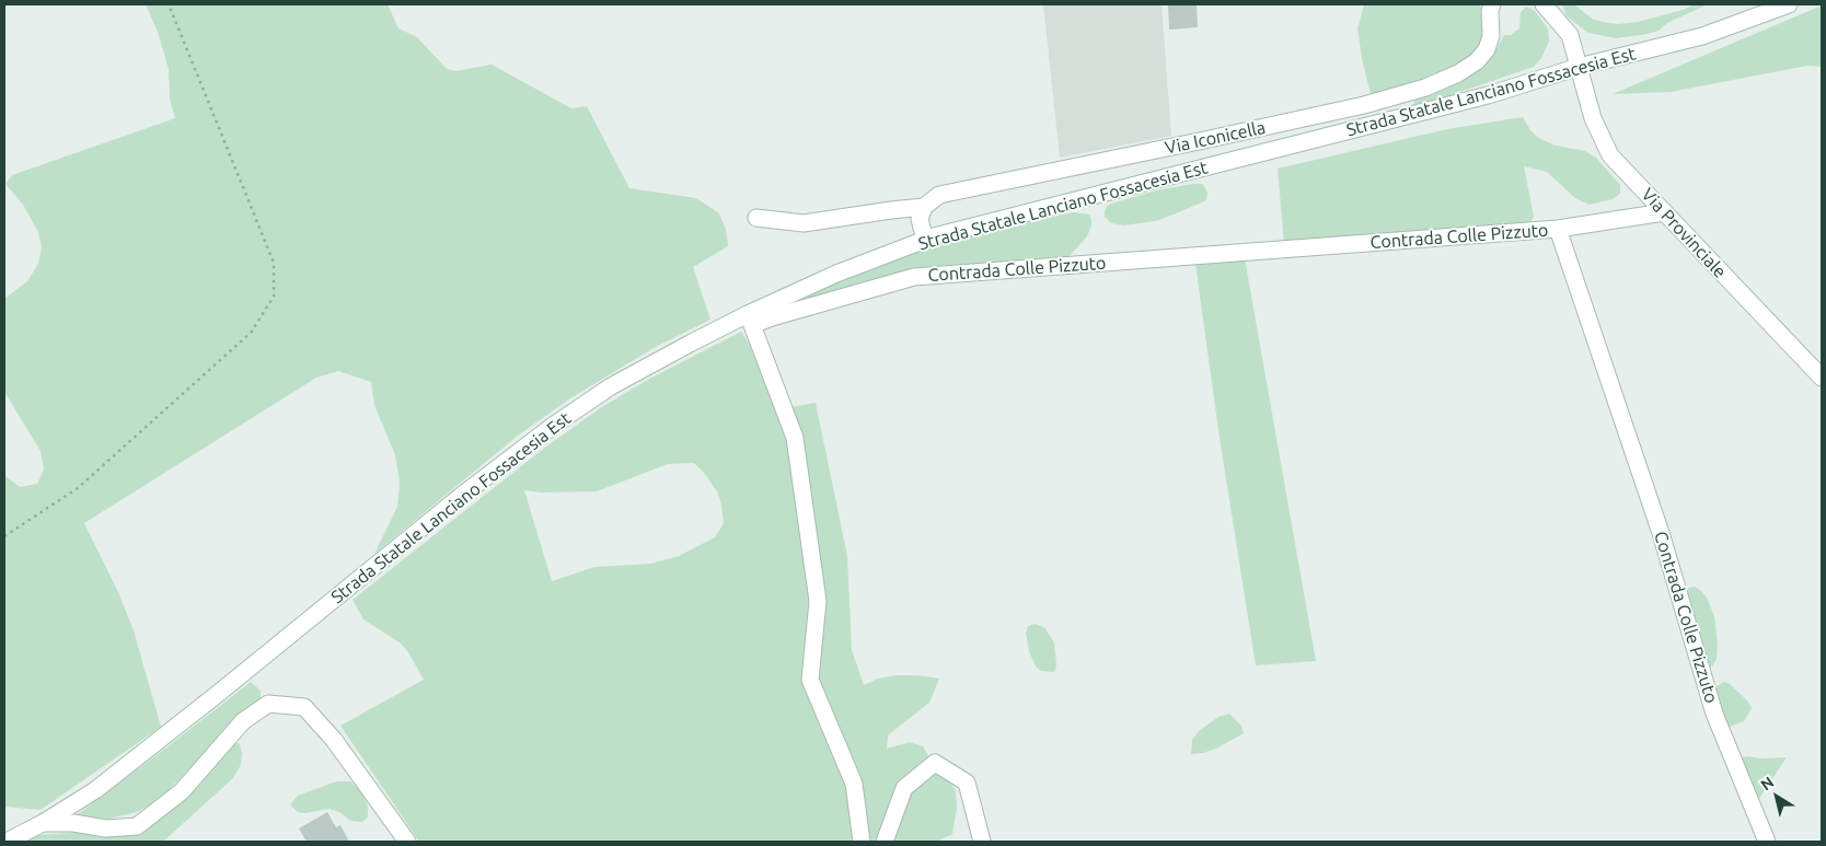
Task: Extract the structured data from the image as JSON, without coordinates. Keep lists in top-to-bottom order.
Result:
{
  "streets": {
    "street": [
      "Strada Statale Lanciano Fossacesia Est",
      "Via Iconicella",
      "Via Provinciale",
      "Contrada Colle Pizzuto"
    ]
  },
  "crossings": [
    ["Strada Statale Lanciano Fossacesia Est", "Via Provinciale"],
    ["Strada Statale Lanciano Fossacesia Est", "Contrada Colle Pizzuto"]
  ],
  "north": "top left"
}
